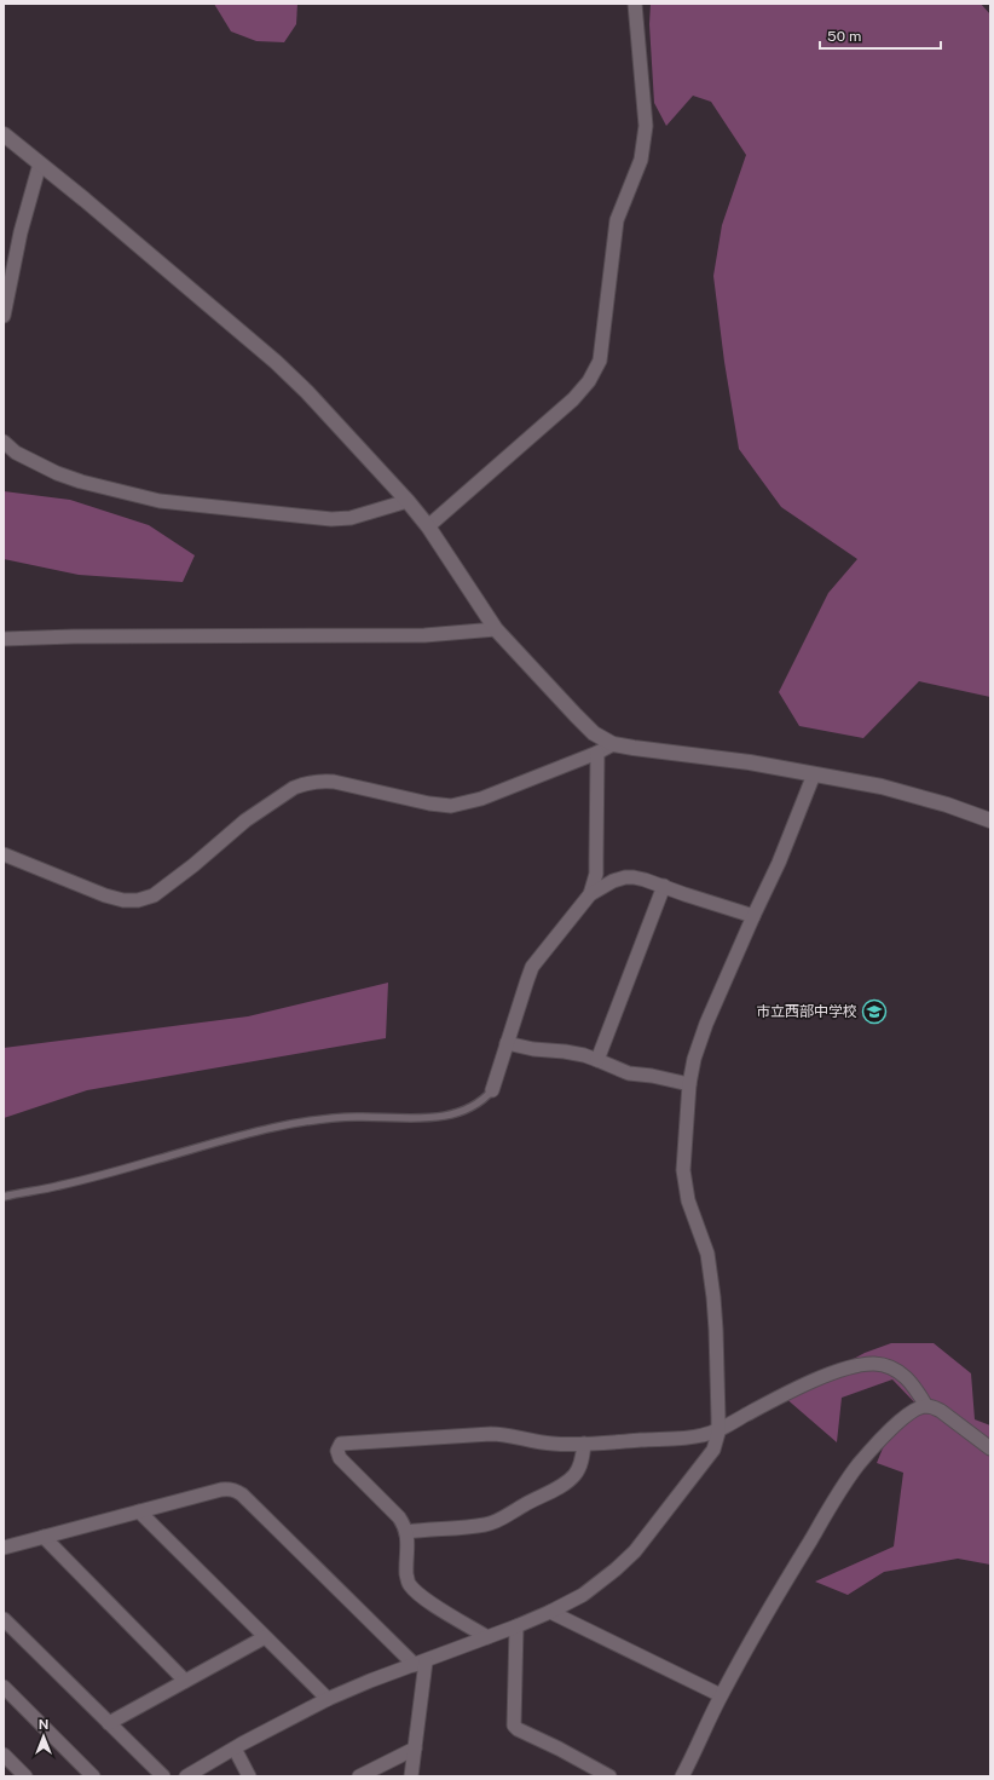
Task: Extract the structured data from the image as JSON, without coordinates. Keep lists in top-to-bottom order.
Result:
{
  "places": {
    "school or university": ["市立西部中学校"]
  },
  "scale_bar": "50 m",
  "north": "top"
}
